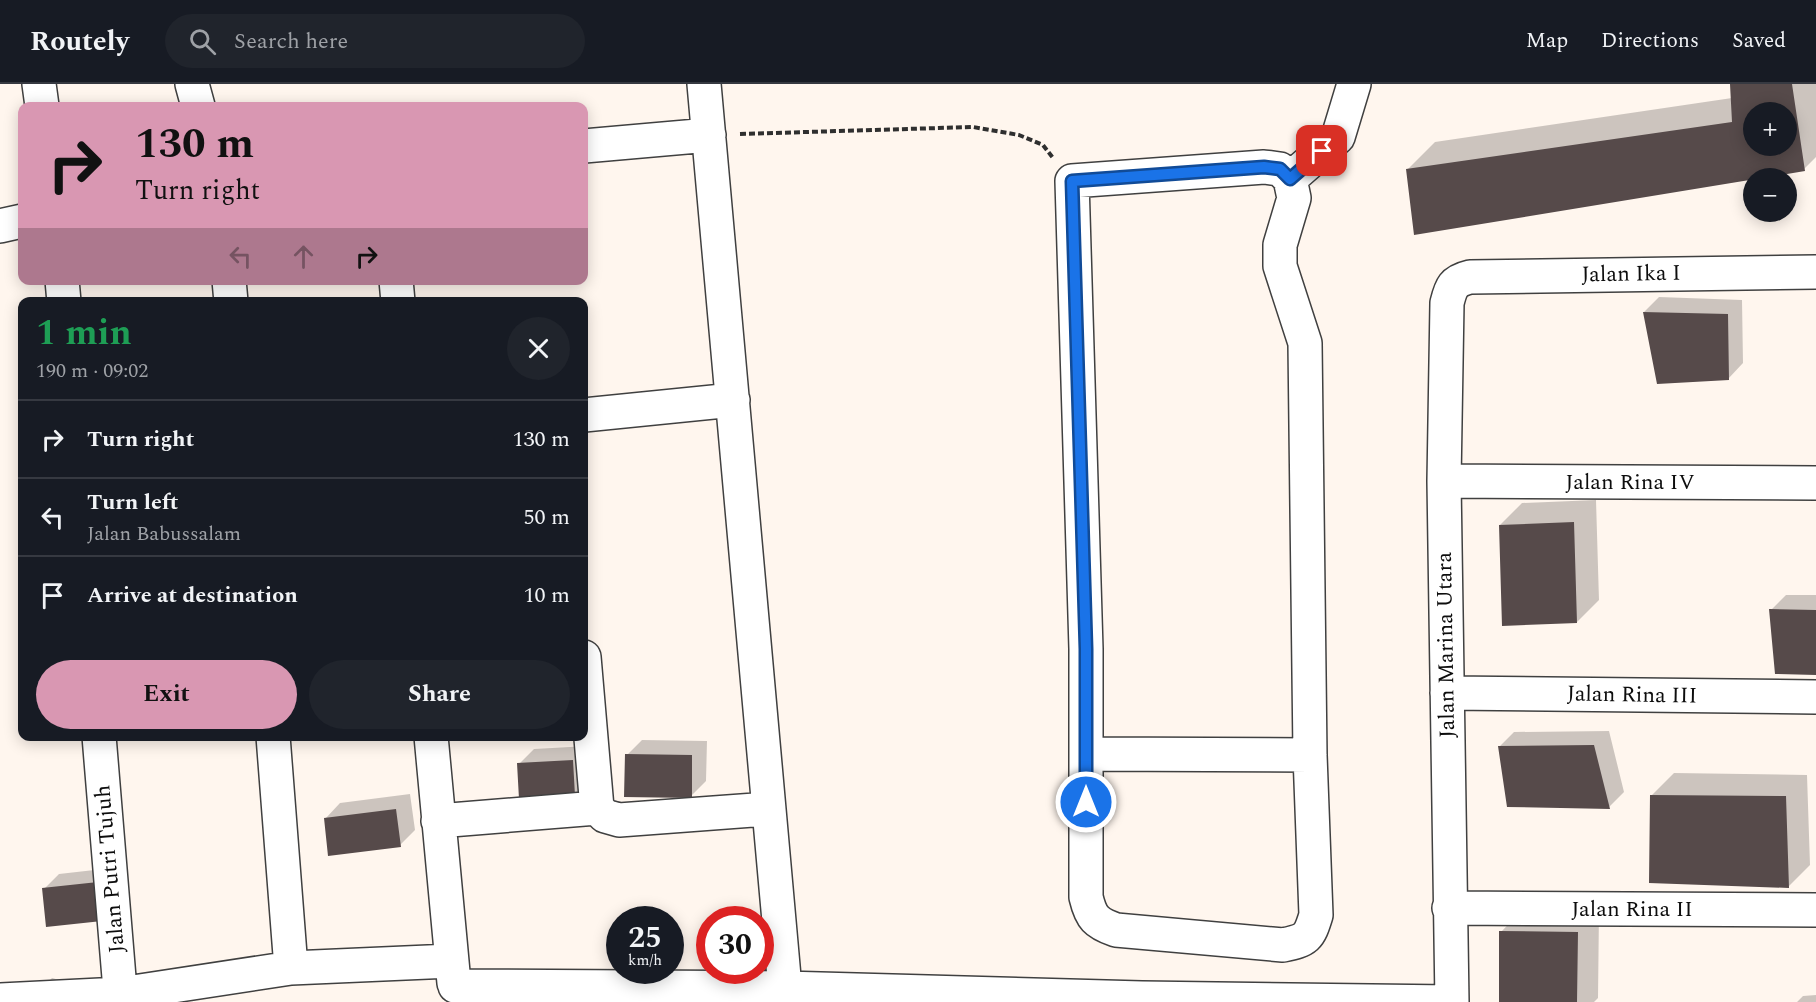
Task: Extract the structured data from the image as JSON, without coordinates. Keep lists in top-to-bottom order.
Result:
{
  "streets": {
    "street": [
      "Jalan Ika I",
      "Jalan Rina IV",
      "Jalan Marina Utara",
      "Jalan Rina III",
      "Jalan Putri Tujuh",
      "Jalan Rina II"
    ]
  },
  "crossings": [
    ["Jalan Ika I", "Jalan Marina Utara"],
    ["Jalan Rina IV", "Jalan Marina Utara"],
    ["Jalan Marina Utara", "Jalan Rina III"],
    ["Jalan Marina Utara", "Jalan Rina II"]
  ],
  "page": {
    "header": "Routely",
    "search": "Search here",
    "nav": ["Map", "Directions", "Saved"],
    "map_buttons": ["+", "−"],
    "turn": ["130 m", "Turn right"],
    "heading": ["1 min", "190 m · 09:02"],
    "list": [
      {
        "name": "Turn right",
        "value": "130 m"
      },
      {
        "name": "Turn left",
        "note": "Jalan Babussalam",
        "value": "50 m"
      },
      {
        "name": "Arrive at destination",
        "value": "10 m"
      }
    ],
    "buttons": ["Exit", "Share"],
    "speed": "25 km/h",
    "limit": "30"
  }
}
